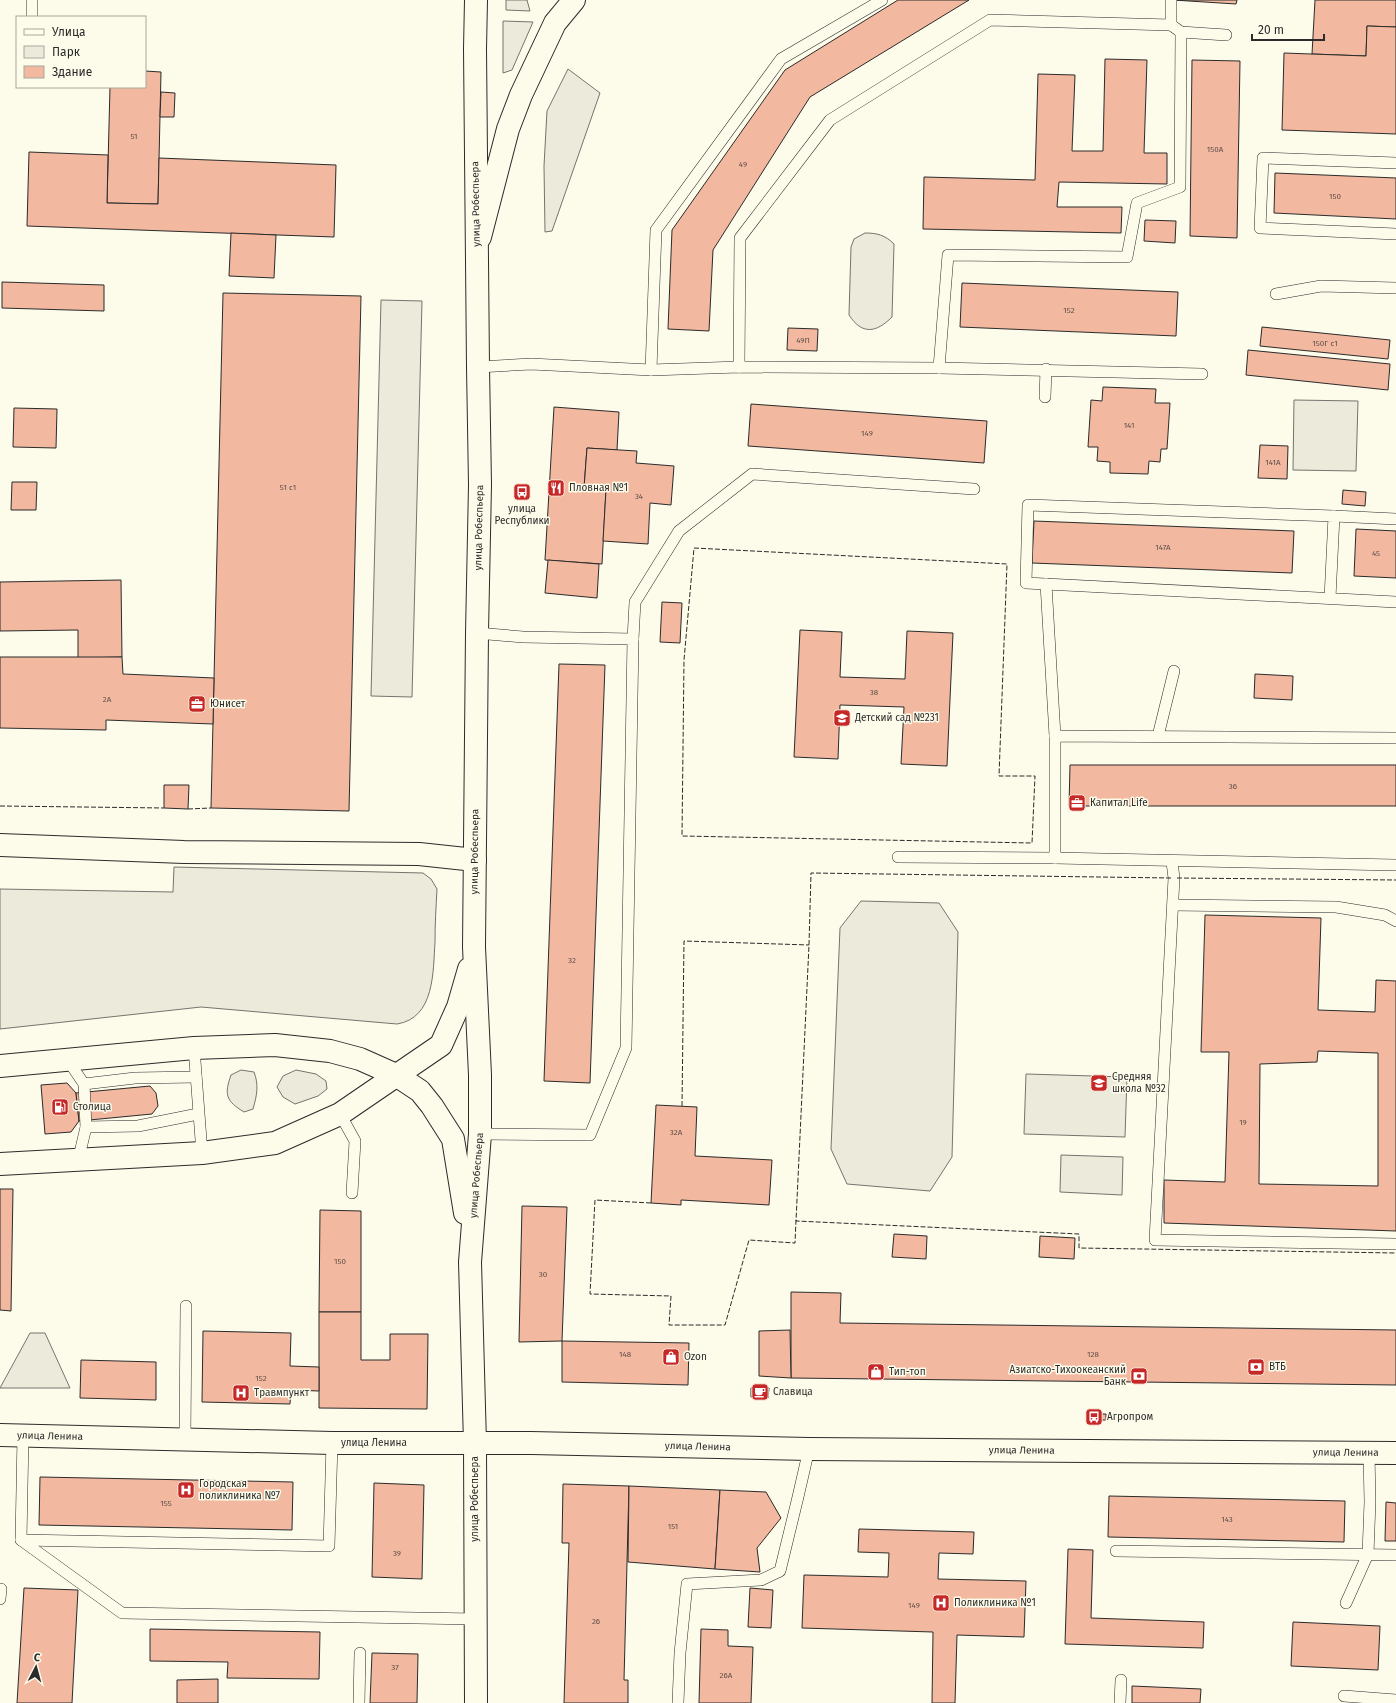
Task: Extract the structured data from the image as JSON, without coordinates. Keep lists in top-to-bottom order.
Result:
{
  "streets": {
    "main road": ["улица Робеспьера", "улица Ленина"]
  },
  "crossings": [
    ["улица Робеспьера", "улица Ленина"]
  ],
  "places": {
    "restaurant": ["Пловная №1"],
    "bus stop": ["улица Республики", "Агропром"],
    "office": ["Юнисет", "Капитал Life"],
    "school or university": ["Детский сад №231", "Средняя школа №32"],
    "fuel station": ["Столица"],
    "shop": ["Ozon", "Тип-топ"],
    "bank": ["ВТБ", "Азиатско-Тихоокеанский Банк"],
    "cafe": ["Славица"],
    "hospital": ["Травмпункт", "Городская поликлиника №7", "Поликлиника №1"]
  },
  "house_numbers": [
    "51",
    "150А",
    "49",
    "150",
    "152",
    "49П",
    "150Г с1",
    "141",
    "149",
    "141А",
    "51 с1",
    "34",
    "147А",
    "45",
    "38",
    "2А",
    "36",
    "32",
    "19",
    "32А",
    "150",
    "30",
    "148",
    "128",
    "152",
    "155",
    "143",
    "151",
    "39",
    "149",
    "26",
    "37",
    "26А"
  ],
  "legend": ["Улица", "Парк", "Здание"],
  "scale_bar": "20 m",
  "north": "top"
}
